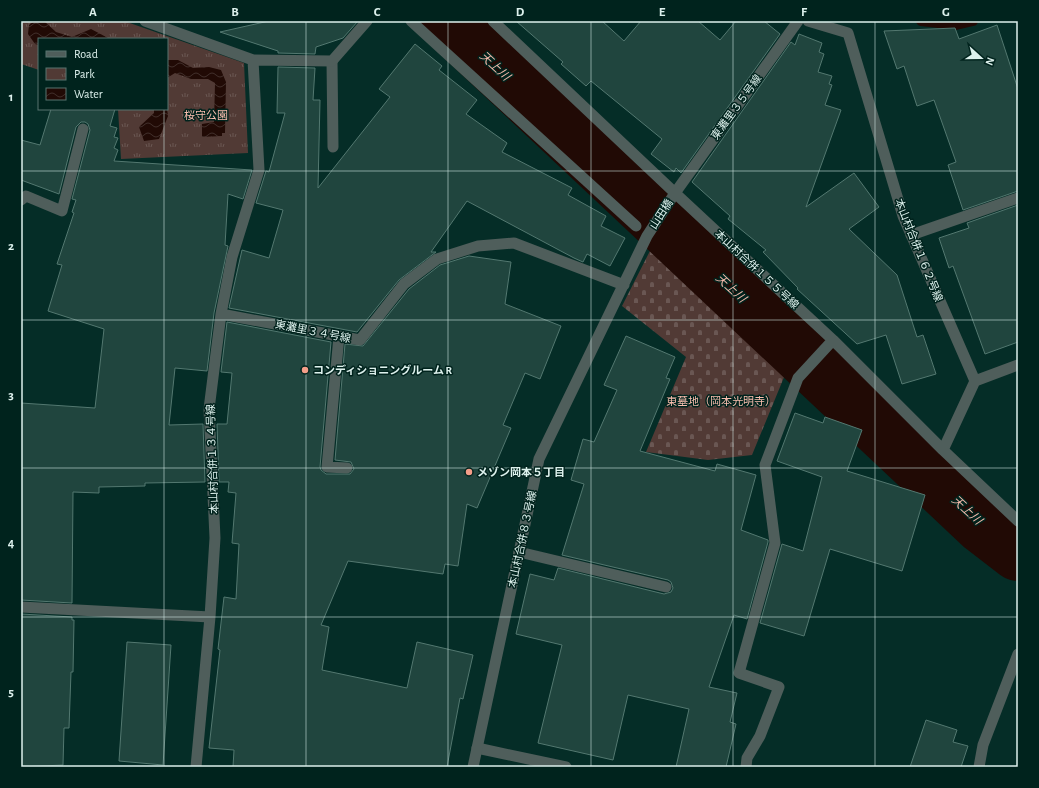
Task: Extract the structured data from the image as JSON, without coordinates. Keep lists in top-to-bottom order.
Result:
{
  "streets": {
    "street": [
      "東灘里３５号線",
      "山田橋",
      "本山村合併１６２号線",
      "本山村合併１５５号線",
      "東灘里３４号線",
      "本山村合併１３４号線",
      "本山村合併８３号線"
    ]
  },
  "crossings": [
    ["東灘里３５号線", "山田橋"],
    ["東灘里３５号線", "本山村合併１５５号線"],
    ["山田橋", "本山村合併１５５号線"],
    ["山田橋", "本山村合併８３号線"],
    ["東灘里３４号線", "本山村合併１３４号線"],
    ["東灘里３４号線", "本山村合併８３号線"]
  ],
  "water": ["天上川"],
  "parks": ["桜守公園", "東墓地（岡本光明寺）"],
  "places": ["コンディショニングルーム R", "メゾン岡本５丁目"],
  "legend": ["Road", "Park", "Water"],
  "north": "right",
  "grid": {
    "columns": [
      "A",
      "B",
      "C",
      "D",
      "E",
      "F",
      "G"
    ],
    "rows": [
      "1",
      "2",
      "3",
      "4",
      "5"
    ]
  }
}
